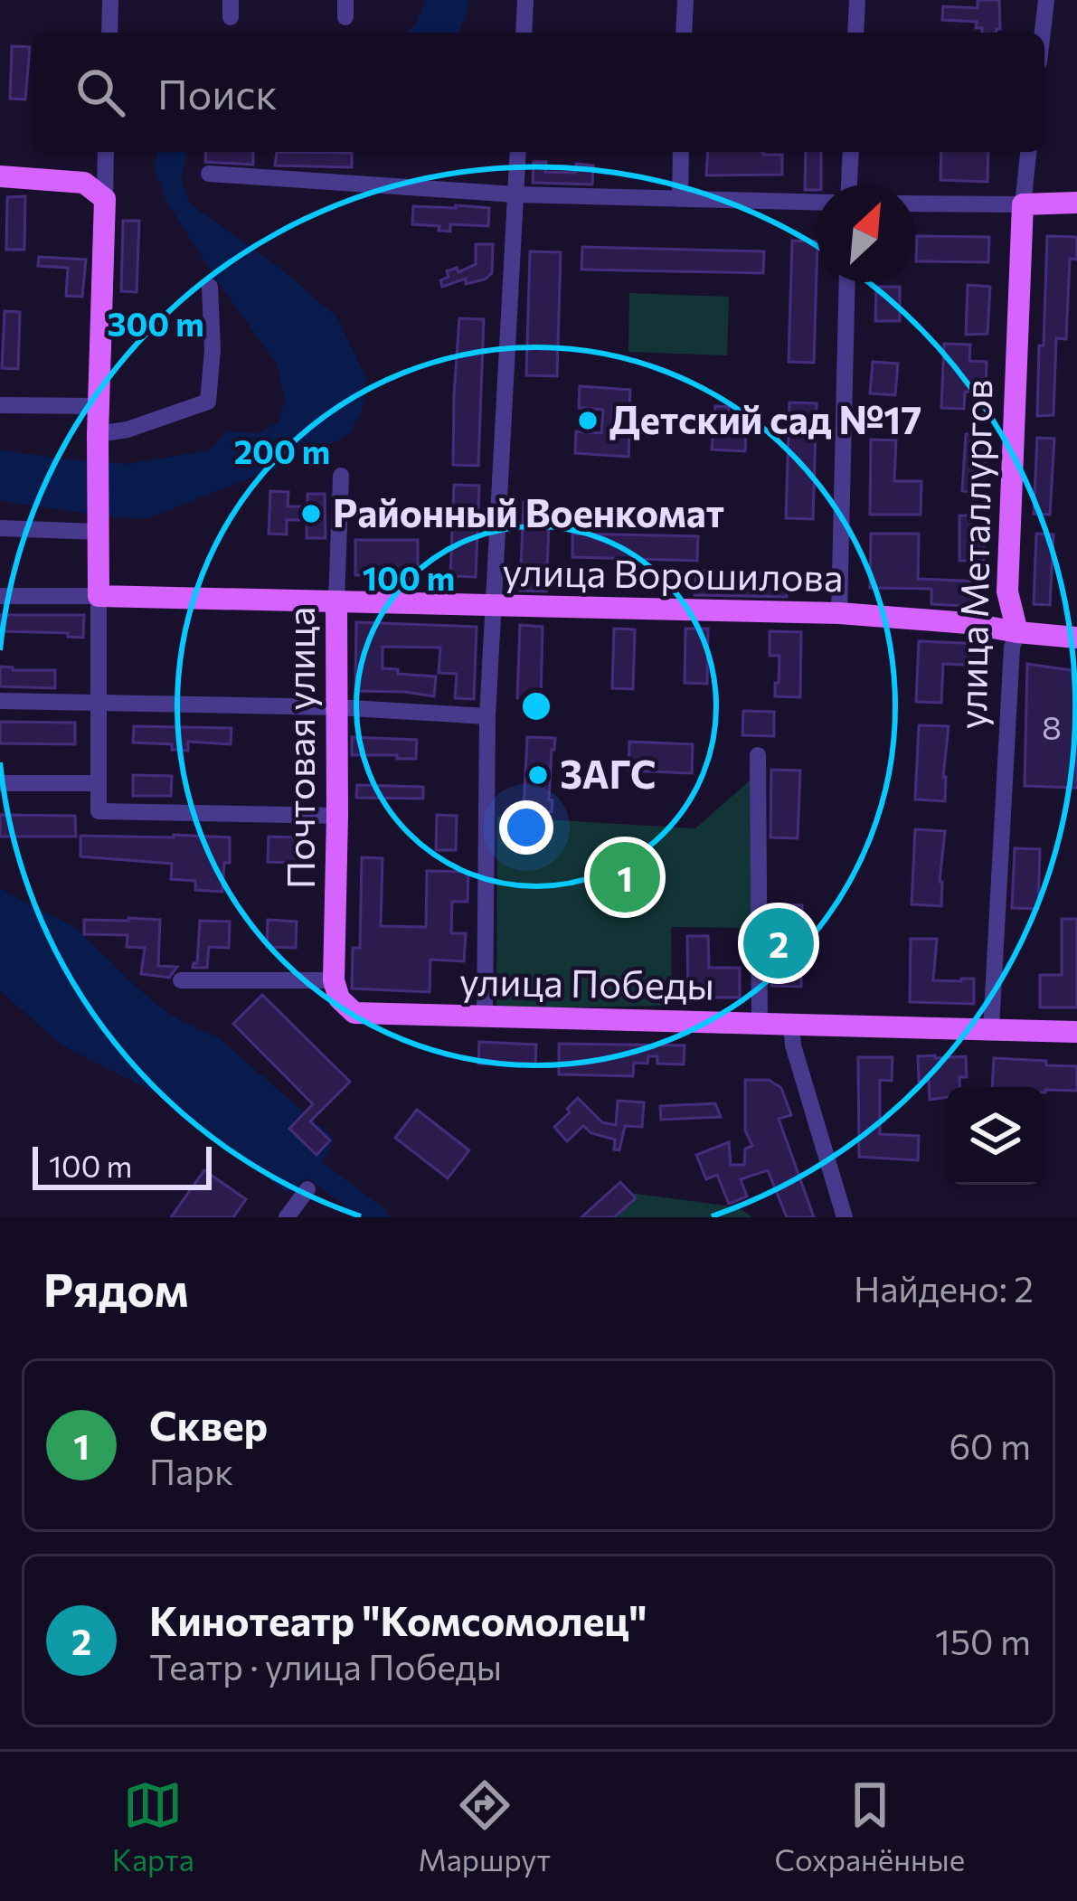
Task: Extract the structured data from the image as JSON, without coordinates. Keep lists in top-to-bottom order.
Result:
{
  "streets": {
    "main road": [
      "улица Металлургов",
      "улица Ворошилова",
      "Почтовая улица",
      "улица Победы"
    ]
  },
  "crossings": [
    ["улица Металлургов", "улица Ворошилова"],
    ["улица Металлургов", "улица Победы"],
    ["улица Ворошилова", "Почтовая улица"],
    ["Почтовая улица", "улица Победы"]
  ],
  "places": ["Детский сад №17", "Районный Военкомат", "ЗАГС"],
  "house_numbers": ["8"],
  "scale_bar": "100 m",
  "north": "top right",
  "page": {
    "search": "Поиск",
    "pins": ["1", "2"],
    "scale": "100 m",
    "heading": ["Рядом", "Найдено: 2"],
    "list": [
      {
        "mark": "1",
        "name": "Сквер",
        "note": "Парк",
        "value": "60 m"
      },
      {
        "mark": "2",
        "name": "Кинотеатр \"Комсомолец\"",
        "note": "Театр · улица Победы",
        "value": "150 m"
      }
    ],
    "nav": ["Карта", "Маршрут", "Сохранённые"]
  },
  "rings": ["300 m", "200 m", "100 m"]
}
